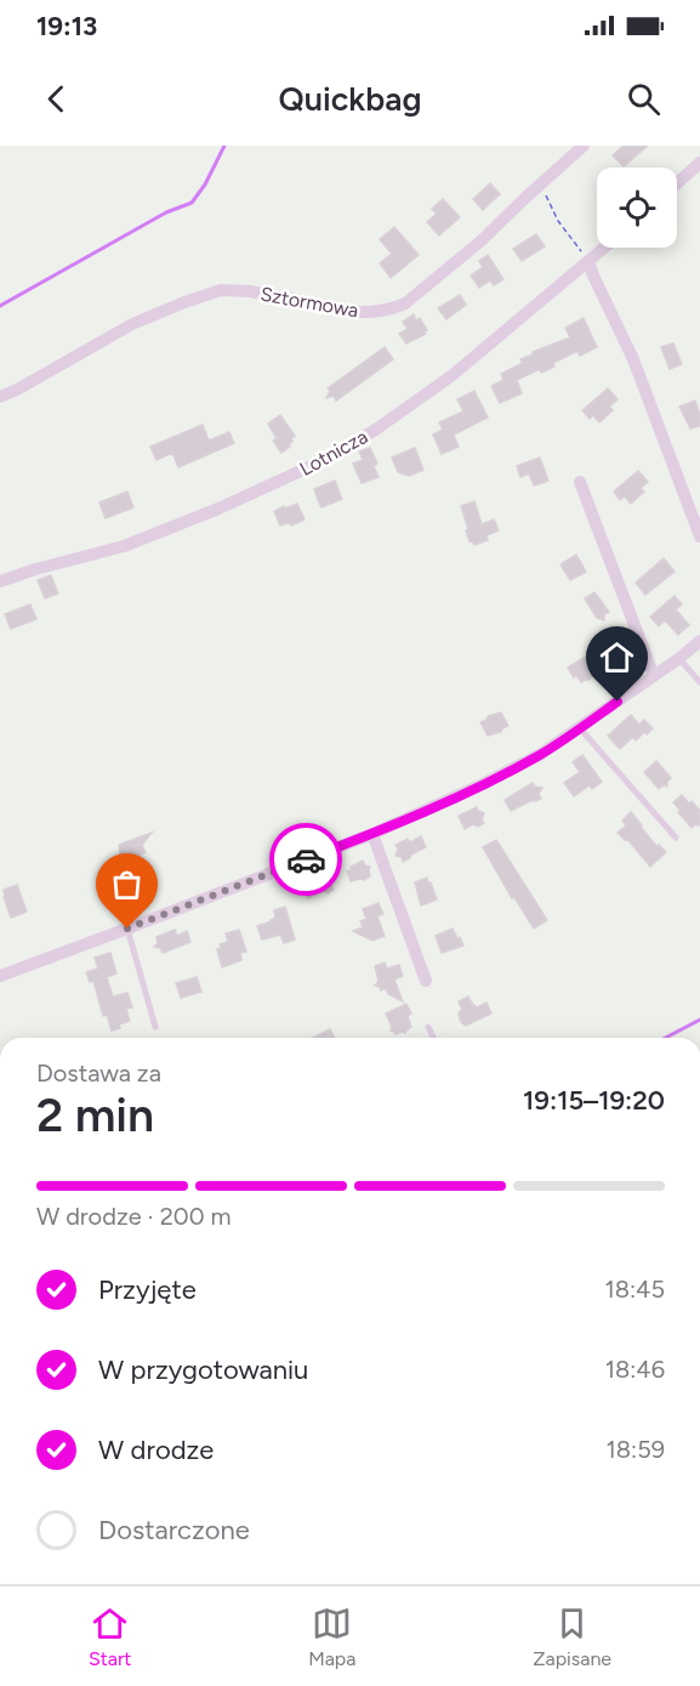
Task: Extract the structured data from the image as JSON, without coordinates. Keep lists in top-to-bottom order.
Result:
{
  "streets": {
    "street": ["Sztormowa", "Lotnicza"]
  },
  "page": {
    "status": "19:13",
    "header": "Quickbag",
    "heading": ["2 min", "Dostawa za", "19:15–19:20"],
    "bar": "W drodze · 200 m",
    "list": [
      ["Przyjęte", "18:45"],
      ["W przygotowaniu", "18:46"],
      ["W drodze", "18:59"],
      "Dostarczone"
    ],
    "tabs": ["Start", "Mapa", "Zapisane"]
  }
}
